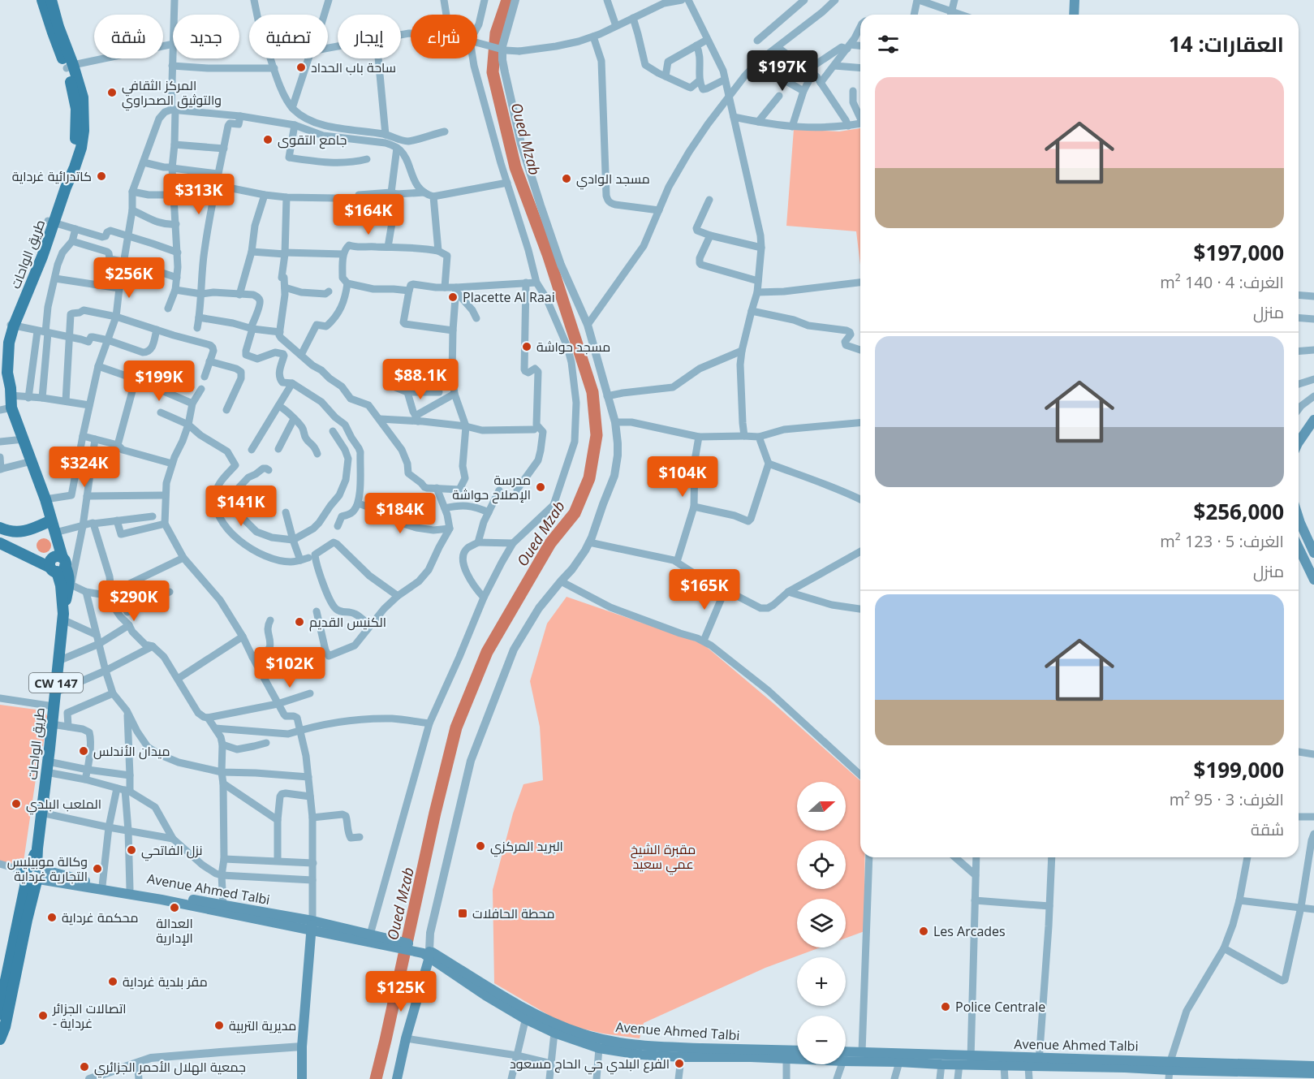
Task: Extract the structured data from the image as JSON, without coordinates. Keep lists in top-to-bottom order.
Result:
{
  "streets": {
    "main road": ["طريق الواحات", "CW 147", "Avenue Ahmed Talbi"]
  },
  "crossings": [
    ["طريق الواحات", "CW 147"],
    ["طريق الواحات", "Avenue Ahmed Talbi"],
    ["CW 147", "Avenue Ahmed Talbi"]
  ],
  "water": ["Oued Mzab"],
  "parks": ["مقبرة الشيخ عمي سعيد"],
  "places": {
    "other": [
      "ساحة باب الحداد",
      "المركز الثقافي والتوثيق الصحراوي",
      "جامع التقوى",
      "كاتدرائية غرداية",
      "مسجد الوادي",
      "Placette Al Raai",
      "مسجد حواشة",
      "مدرسة الإصلاح حواشة",
      "الكنيس القديم",
      "ميدان الأندلس",
      "الملعب البلدي",
      "البريد المركزي",
      "نزل الفاتحي",
      "وكالة موبيليس التجارية غرداية",
      "العدالة الإدارية",
      "محكمة غرداية",
      "Les Arcades",
      "مقر بلدية غرداية",
      "Police Centrale",
      "اتصالات الجزائر - غرداية",
      "مديرية التربية",
      "الفرع البلدي حي الحاج مسعود",
      "جمعية الهلال الأحمر الجزائري"
    ],
    "transit": ["محطة الحافلات"]
  },
  "north": "right",
  "page": {
    "chip": [
      "شراء",
      "إيجار",
      "تصفية",
      "جديد",
      "شقة"
    ],
    "heading": "العقارات: 14",
    "price": [
      "$197K",
      "$313K",
      "$164K",
      "$256K",
      "$88.1K",
      "$199K",
      "$324K",
      "$104K",
      "$141K",
      "$184K",
      "$165K",
      "$290K",
      "$102K",
      "$125K"
    ],
    "list": [
      {
        "name": "$197,000",
        "note": "الغرف: 4 · 140 m² · منزل"
      },
      {
        "name": "$256,000",
        "note": "الغرف: 5 · 123 m² · منزل"
      },
      {
        "name": "$199,000",
        "note": "الغرف: 3 · 95 m² · شقة"
      }
    ],
    "map_buttons": ["+", "−"]
  }
}
